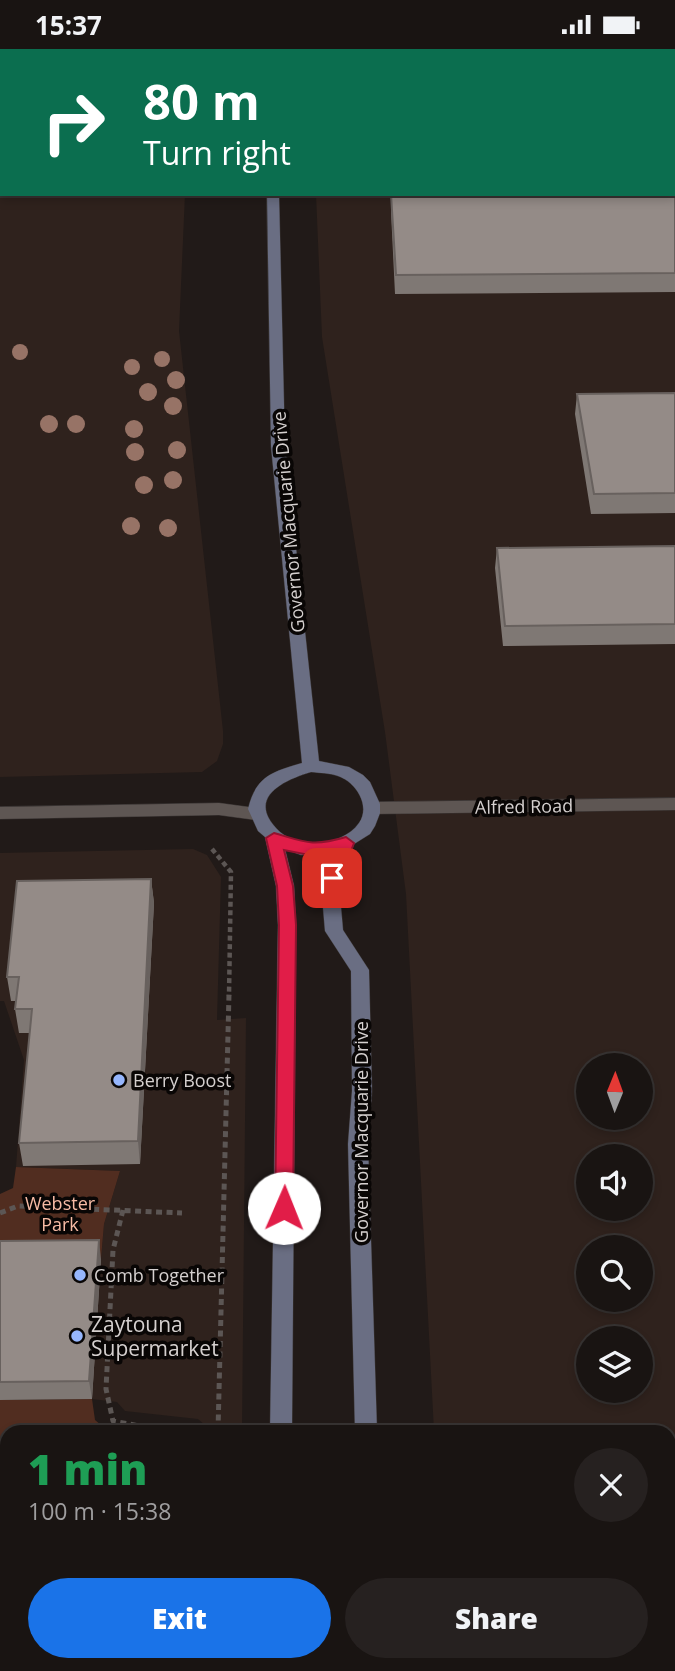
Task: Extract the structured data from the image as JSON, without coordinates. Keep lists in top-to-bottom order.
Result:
{
  "streets": {
    "main road": ["Governor Macquarie Drive"],
    "street": ["Alfred Road"]
  },
  "crossings": [
    ["Governor Macquarie Drive", "Alfred Road"]
  ],
  "parks": ["Webster Park"],
  "places": ["Berry Boost", "Comb Together", "Zaytouna Supermarket"],
  "north": "top",
  "page": {
    "status": "15:37",
    "turn": ["80 m", "Turn right"],
    "heading": ["1 min", "100 m · 15:38"],
    "buttons": ["Exit", "Share"]
  }
}
